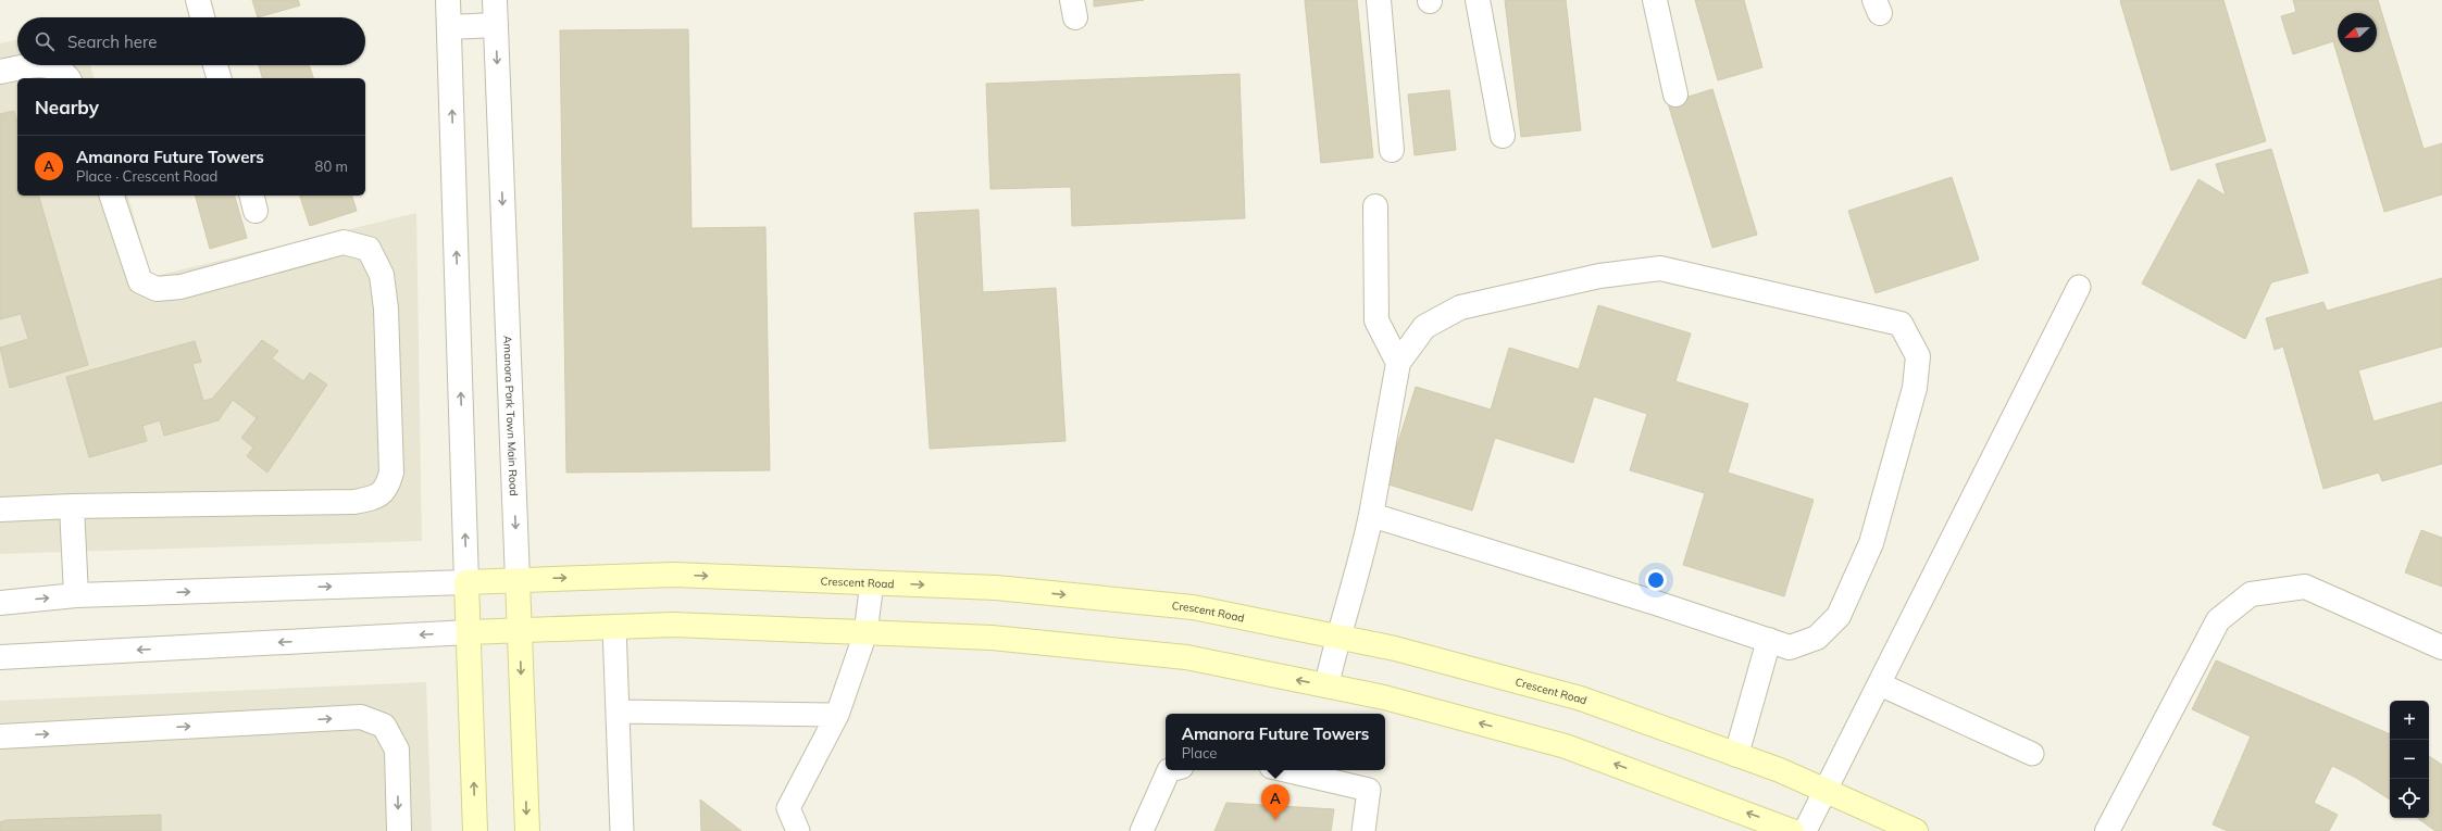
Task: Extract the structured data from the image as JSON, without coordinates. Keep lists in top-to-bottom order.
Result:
{
  "streets": {
    "main road": ["Amanora Park Town Main Road", "Crescent Road"]
  },
  "crossings": [
    ["Amanora Park Town Main Road", "Crescent Road"]
  ],
  "north": "bottom left",
  "page": {
    "search": "Search here",
    "heading": "Nearby",
    "list": [
      {
        "mark": "A",
        "name": "Amanora Future Towers",
        "note": "Place · Crescent Road",
        "value": "80 m"
      }
    ],
    "map_buttons": ["+", "−"],
    "popup": ["Amanora Future Towers", "Place"],
    "pins": "A"
  }
}
